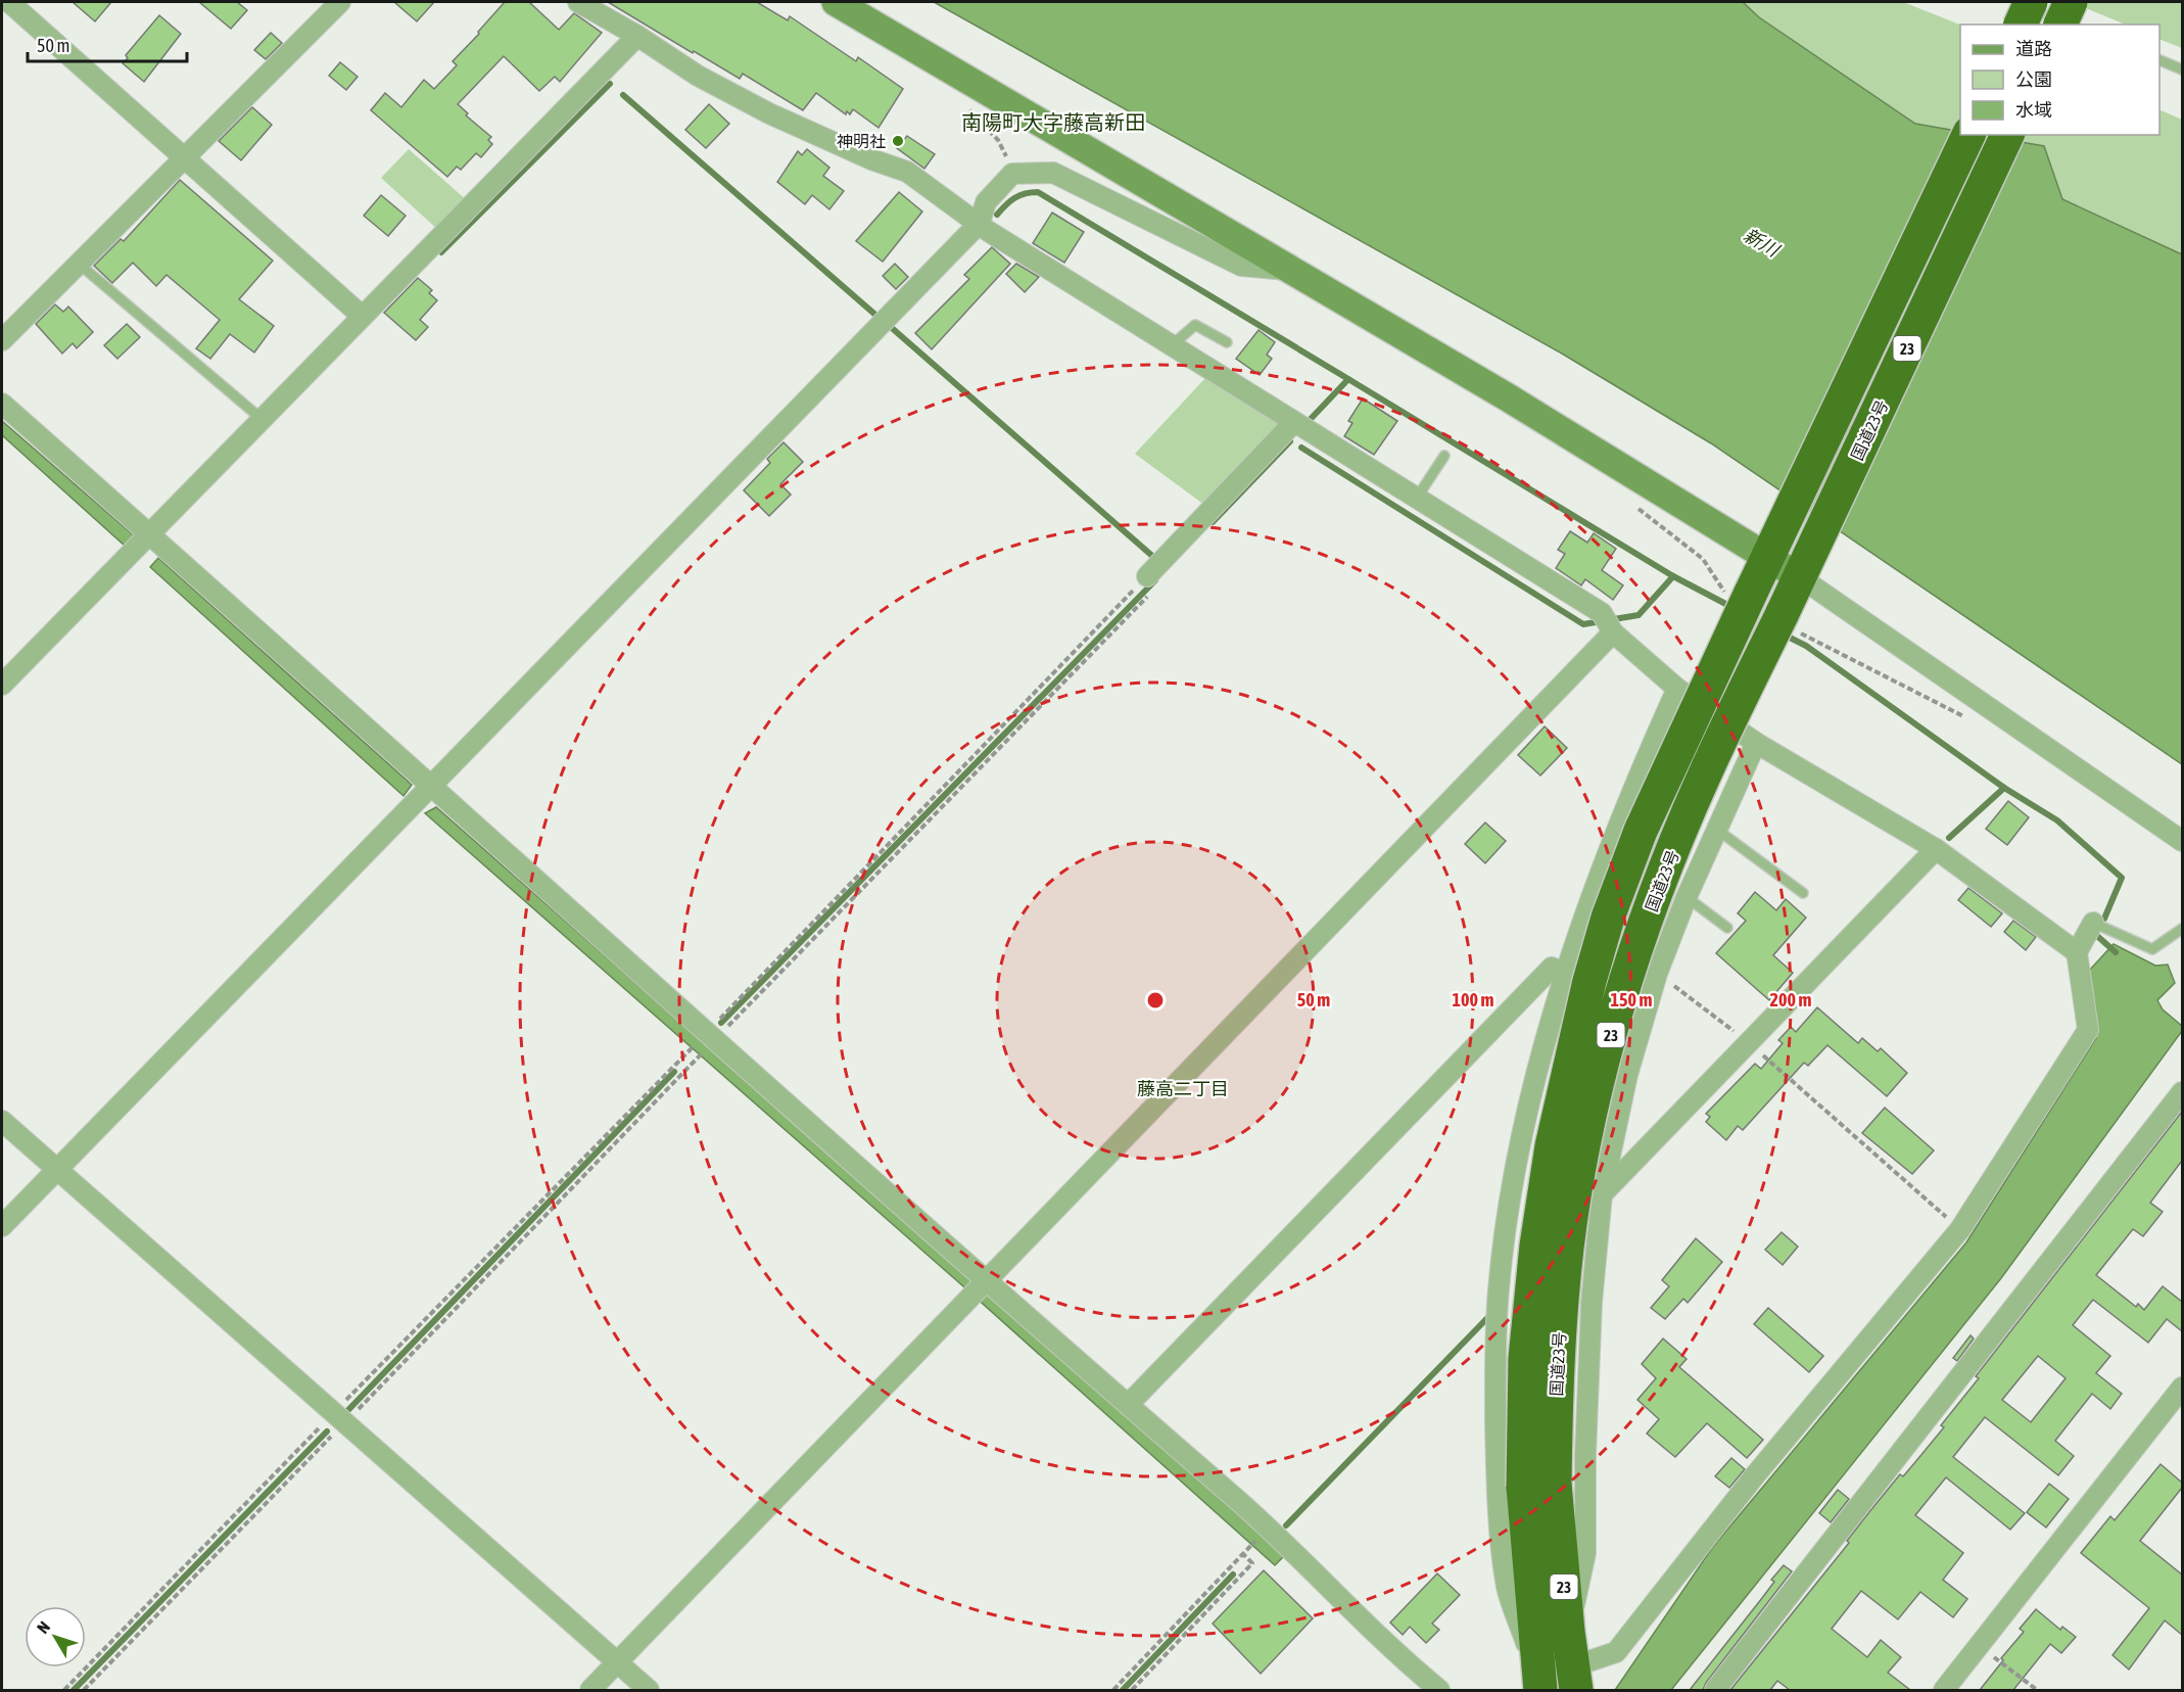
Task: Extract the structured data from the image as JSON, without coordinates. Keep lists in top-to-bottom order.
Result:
{
  "streets": {
    "highway": ["23", "国道23号"]
  },
  "districts": ["南陽町大字藤高新田", "藤高二丁目"],
  "water": ["新川"],
  "places": ["神明社"],
  "legend": ["道路", "公園", "水域"],
  "scale_bar": "50 m",
  "north": "top left",
  "rings": [
    "50 m",
    "100 m",
    "150 m",
    "200 m"
  ]
}
